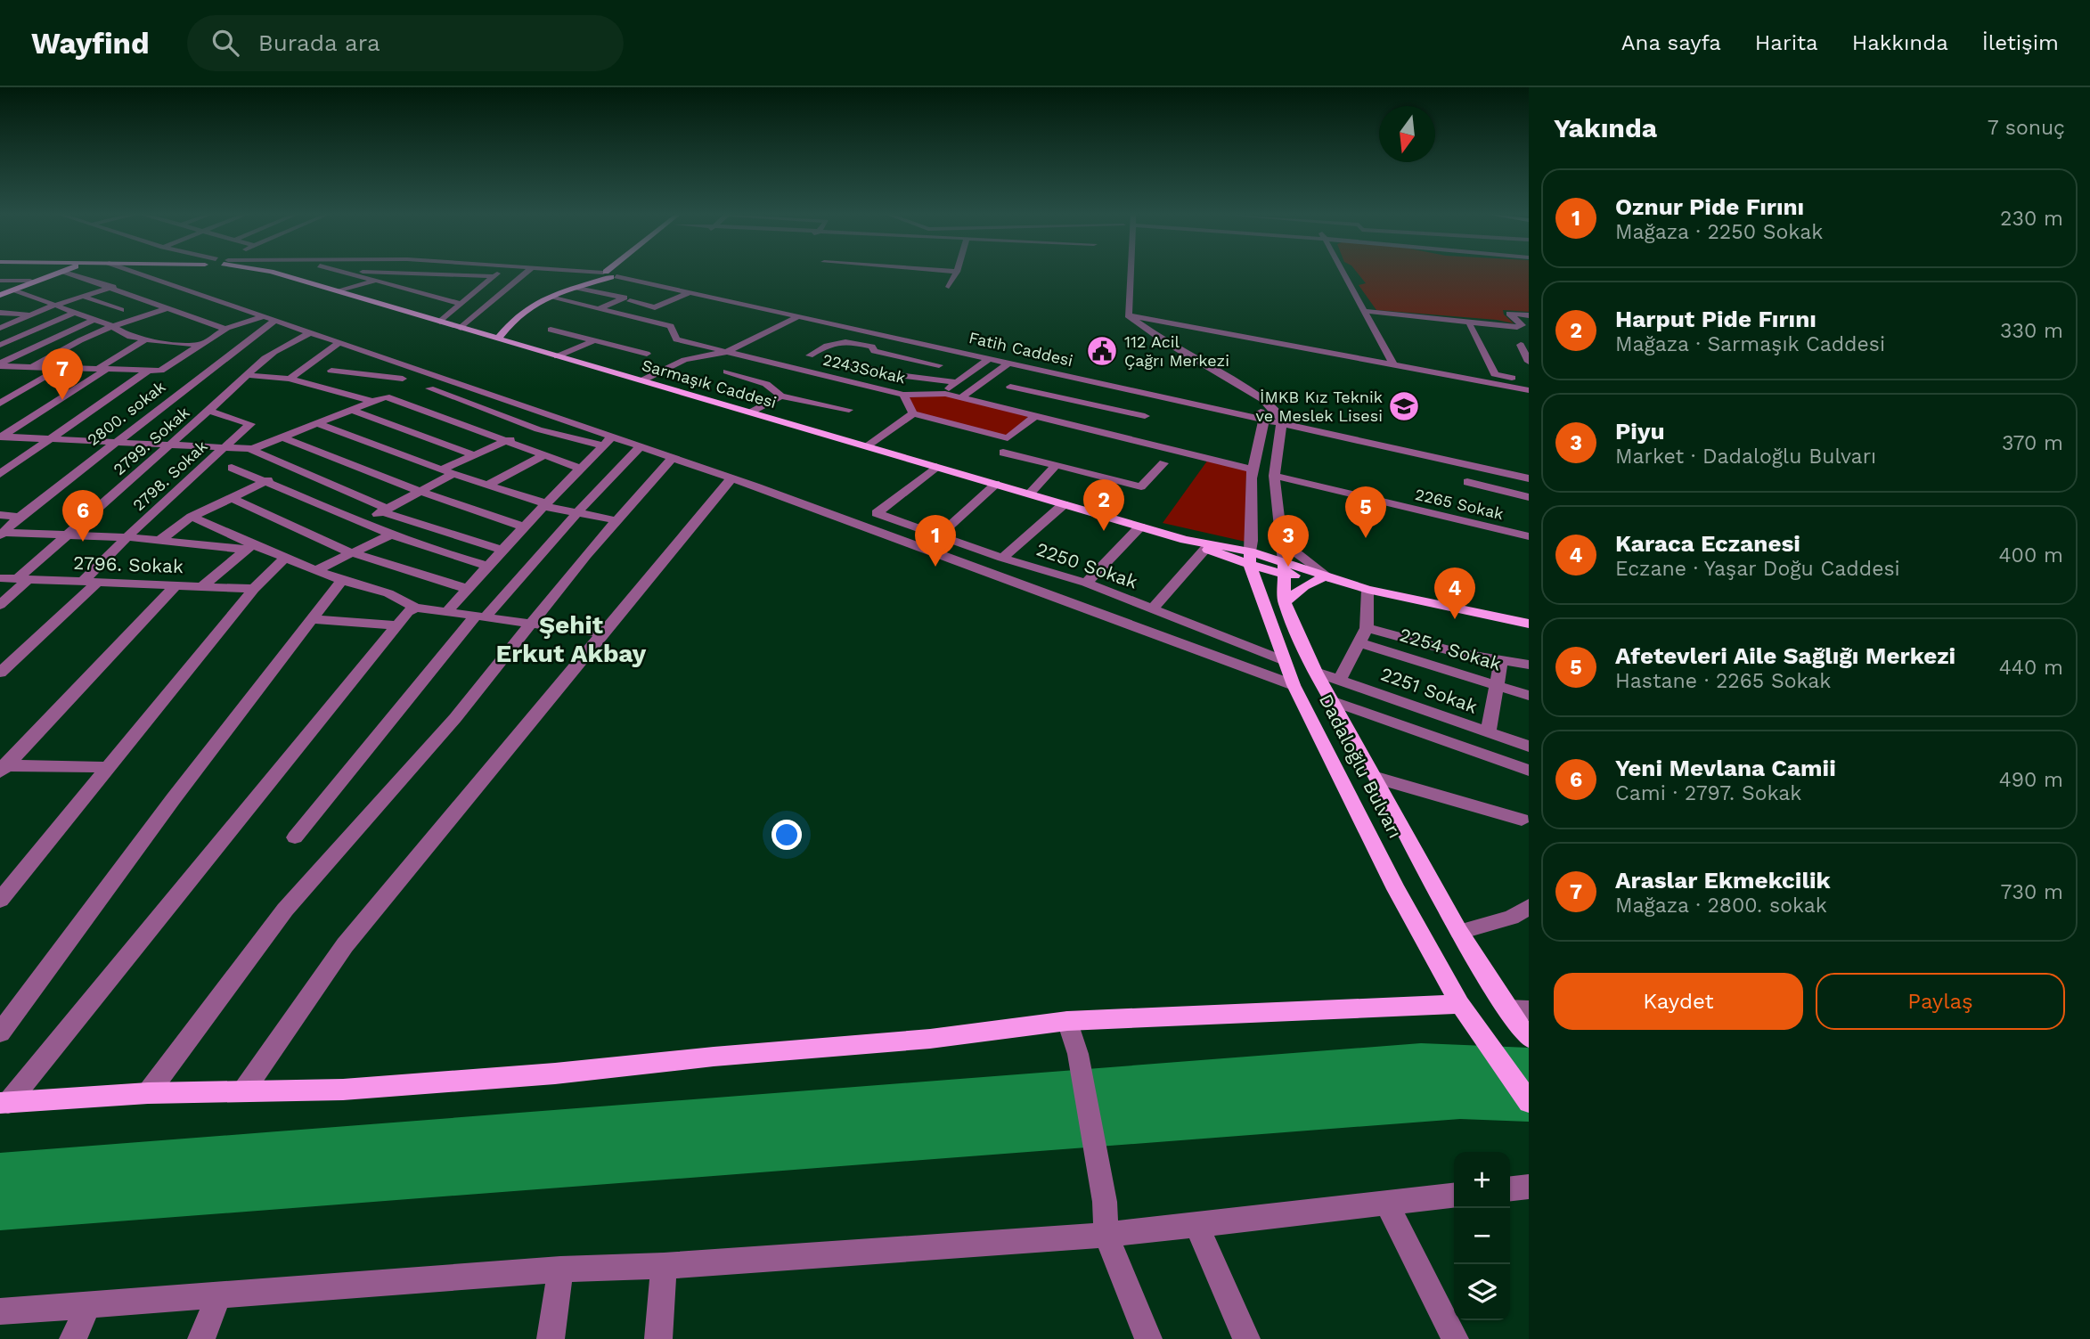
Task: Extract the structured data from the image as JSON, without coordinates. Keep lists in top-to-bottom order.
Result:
{
  "streets": {
    "main road": ["Sarmaşık Caddesi", "Dadaloğlu Bulvarı"],
    "street": [
      "Fatih Caddesi",
      "2243Sokak",
      "2800. sokak",
      "2799. Sokak",
      "2798. Sokak",
      "2265 Sokak",
      "2796. Sokak",
      "2250 Sokak",
      "2254 Sokak",
      "2251 Sokak"
    ]
  },
  "crossings": [
    ["Fatih Caddesi", "Dadaloğlu Bulvarı"],
    ["2243Sokak", "Dadaloğlu Bulvarı"],
    ["Sarmaşık Caddesi", "2250 Sokak"],
    ["2799. Sokak", "2798. Sokak"],
    ["2799. Sokak", "2796. Sokak"],
    ["2798. Sokak", "2796. Sokak"],
    ["2265 Sokak", "Dadaloğlu Bulvarı"],
    ["2250 Sokak", "Dadaloğlu Bulvarı"],
    ["2251 Sokak", "Dadaloğlu Bulvarı"]
  ],
  "districts": ["Şehit Erkut Akbay"],
  "places": {
    "public building": ["112 Acil Çağrı Merkezi"],
    "school or university": ["İMKB Kız Teknik ve Meslek Lisesi"]
  },
  "north": "bottom",
  "page": {
    "header": "Wayfind",
    "search": "Burada ara",
    "nav": [
      "Ana sayfa",
      "Harita",
      "Hakkında",
      "İletişim"
    ],
    "heading": ["Yakında", "7 sonuç"],
    "list": [
      {
        "mark": "1",
        "name": "Oznur Pide Fırını",
        "note": "Mağaza · 2250 Sokak",
        "value": "230 m"
      },
      {
        "mark": "2",
        "name": "Harput Pide Fırını",
        "note": "Mağaza · Sarmaşık Caddesi",
        "value": "330 m"
      },
      {
        "mark": "3",
        "name": "Piyu",
        "note": "Market · Dadaloğlu Bulvarı",
        "value": "370 m"
      },
      {
        "mark": "4",
        "name": "Karaca Eczanesi",
        "note": "Eczane · Yaşar Doğu Caddesi",
        "value": "400 m"
      },
      {
        "mark": "5",
        "name": "Afetevleri Aile Sağlığı Merkezi",
        "note": "Hastane · 2265 Sokak",
        "value": "440 m"
      },
      {
        "mark": "6",
        "name": "Yeni Mevlana Camii",
        "note": "Cami · 2797. Sokak",
        "value": "490 m"
      },
      {
        "mark": "7",
        "name": "Araslar Ekmekcilik",
        "note": "Mağaza · 2800. sokak",
        "value": "730 m"
      }
    ],
    "pins": [
      "7",
      "2",
      "5",
      "6",
      "1",
      "3",
      "4"
    ],
    "buttons": ["Kaydet", "Paylaş"],
    "map_buttons": ["+", "−"]
  }
}
